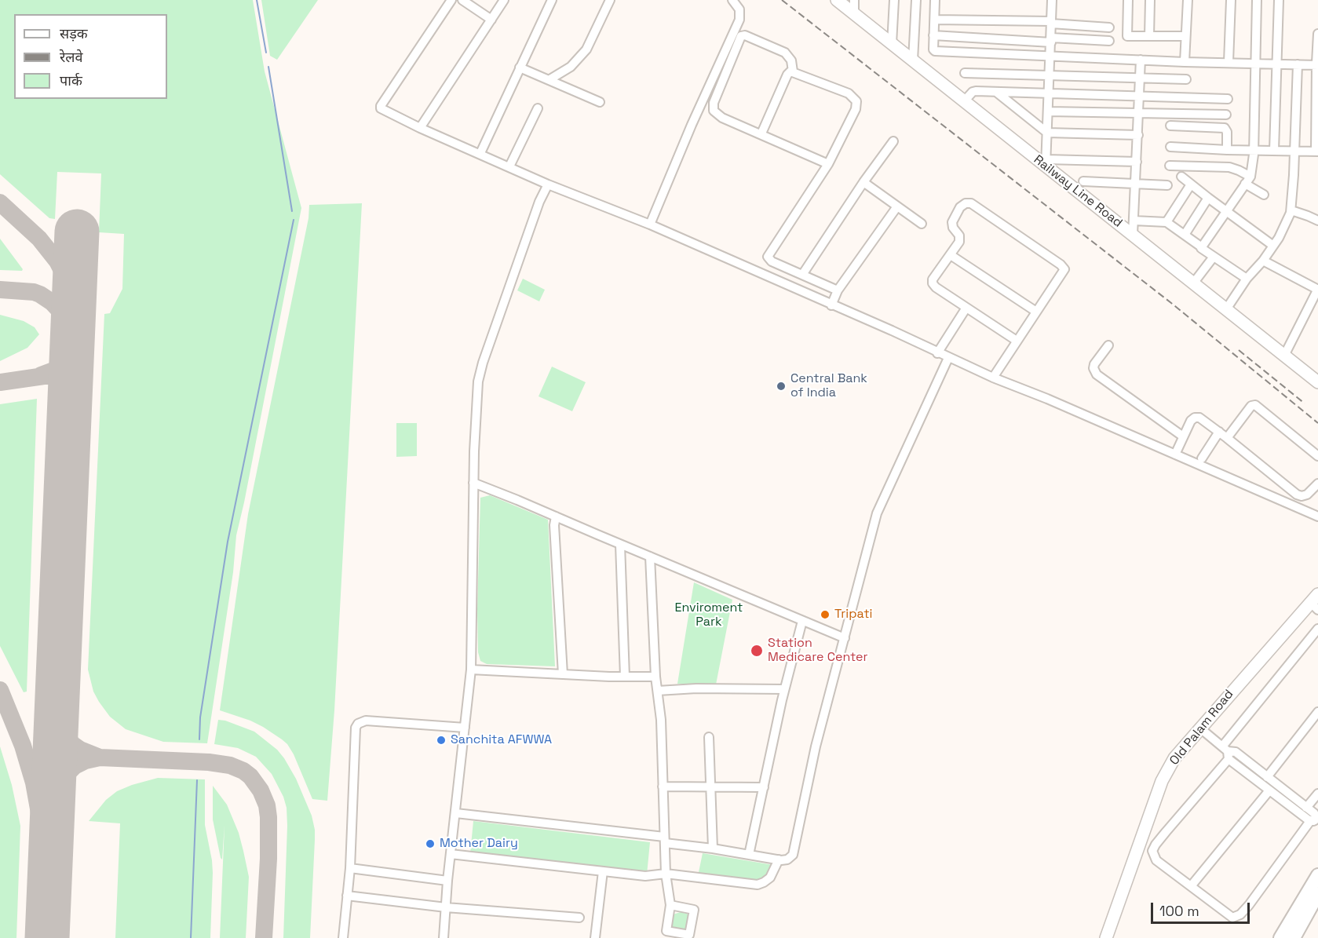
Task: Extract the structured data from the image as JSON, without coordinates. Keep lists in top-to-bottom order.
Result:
{
  "streets": {
    "street": ["Railway Line Road", "Old Palam Road"]
  },
  "parks": ["Enviroment Park"],
  "places": [
    "Central Bank of India",
    "Tripati",
    "Station Medicare Center",
    "Sanchita AFWWA",
    "Mother Dairy"
  ],
  "legend": ["सड़क", "रेलवे", "पार्क"],
  "scale_bar": "100 m"
}
